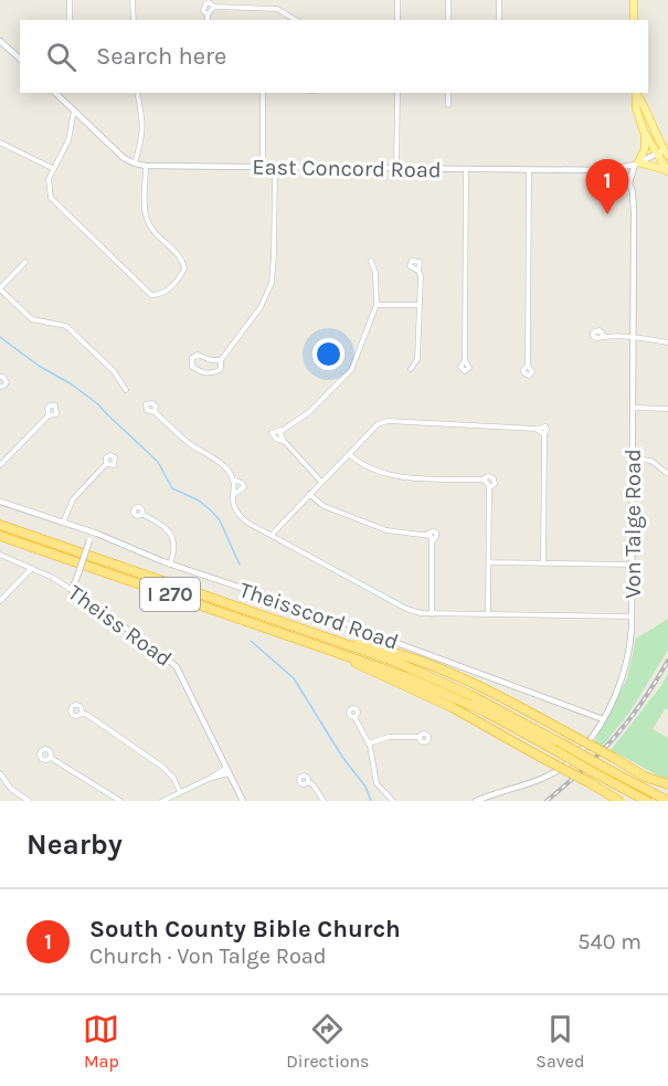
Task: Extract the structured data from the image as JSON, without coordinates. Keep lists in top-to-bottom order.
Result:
{
  "streets": {
    "highway": ["I 270"],
    "street": [
      "East Concord Road",
      "Von Talge Road",
      "Theisscord Road",
      "Theiss Road"
    ]
  },
  "crossings": [
    ["East Concord Road", "Von Talge Road"],
    ["Von Talge Road", "Theisscord Road"]
  ],
  "page": {
    "search": "Search here",
    "pins": "1",
    "heading": "Nearby",
    "list": [
      {
        "mark": "1",
        "name": "South County Bible Church",
        "note": "Church · Von Talge Road",
        "value": "540 m"
      }
    ],
    "nav": ["Map", "Directions", "Saved"]
  }
}
